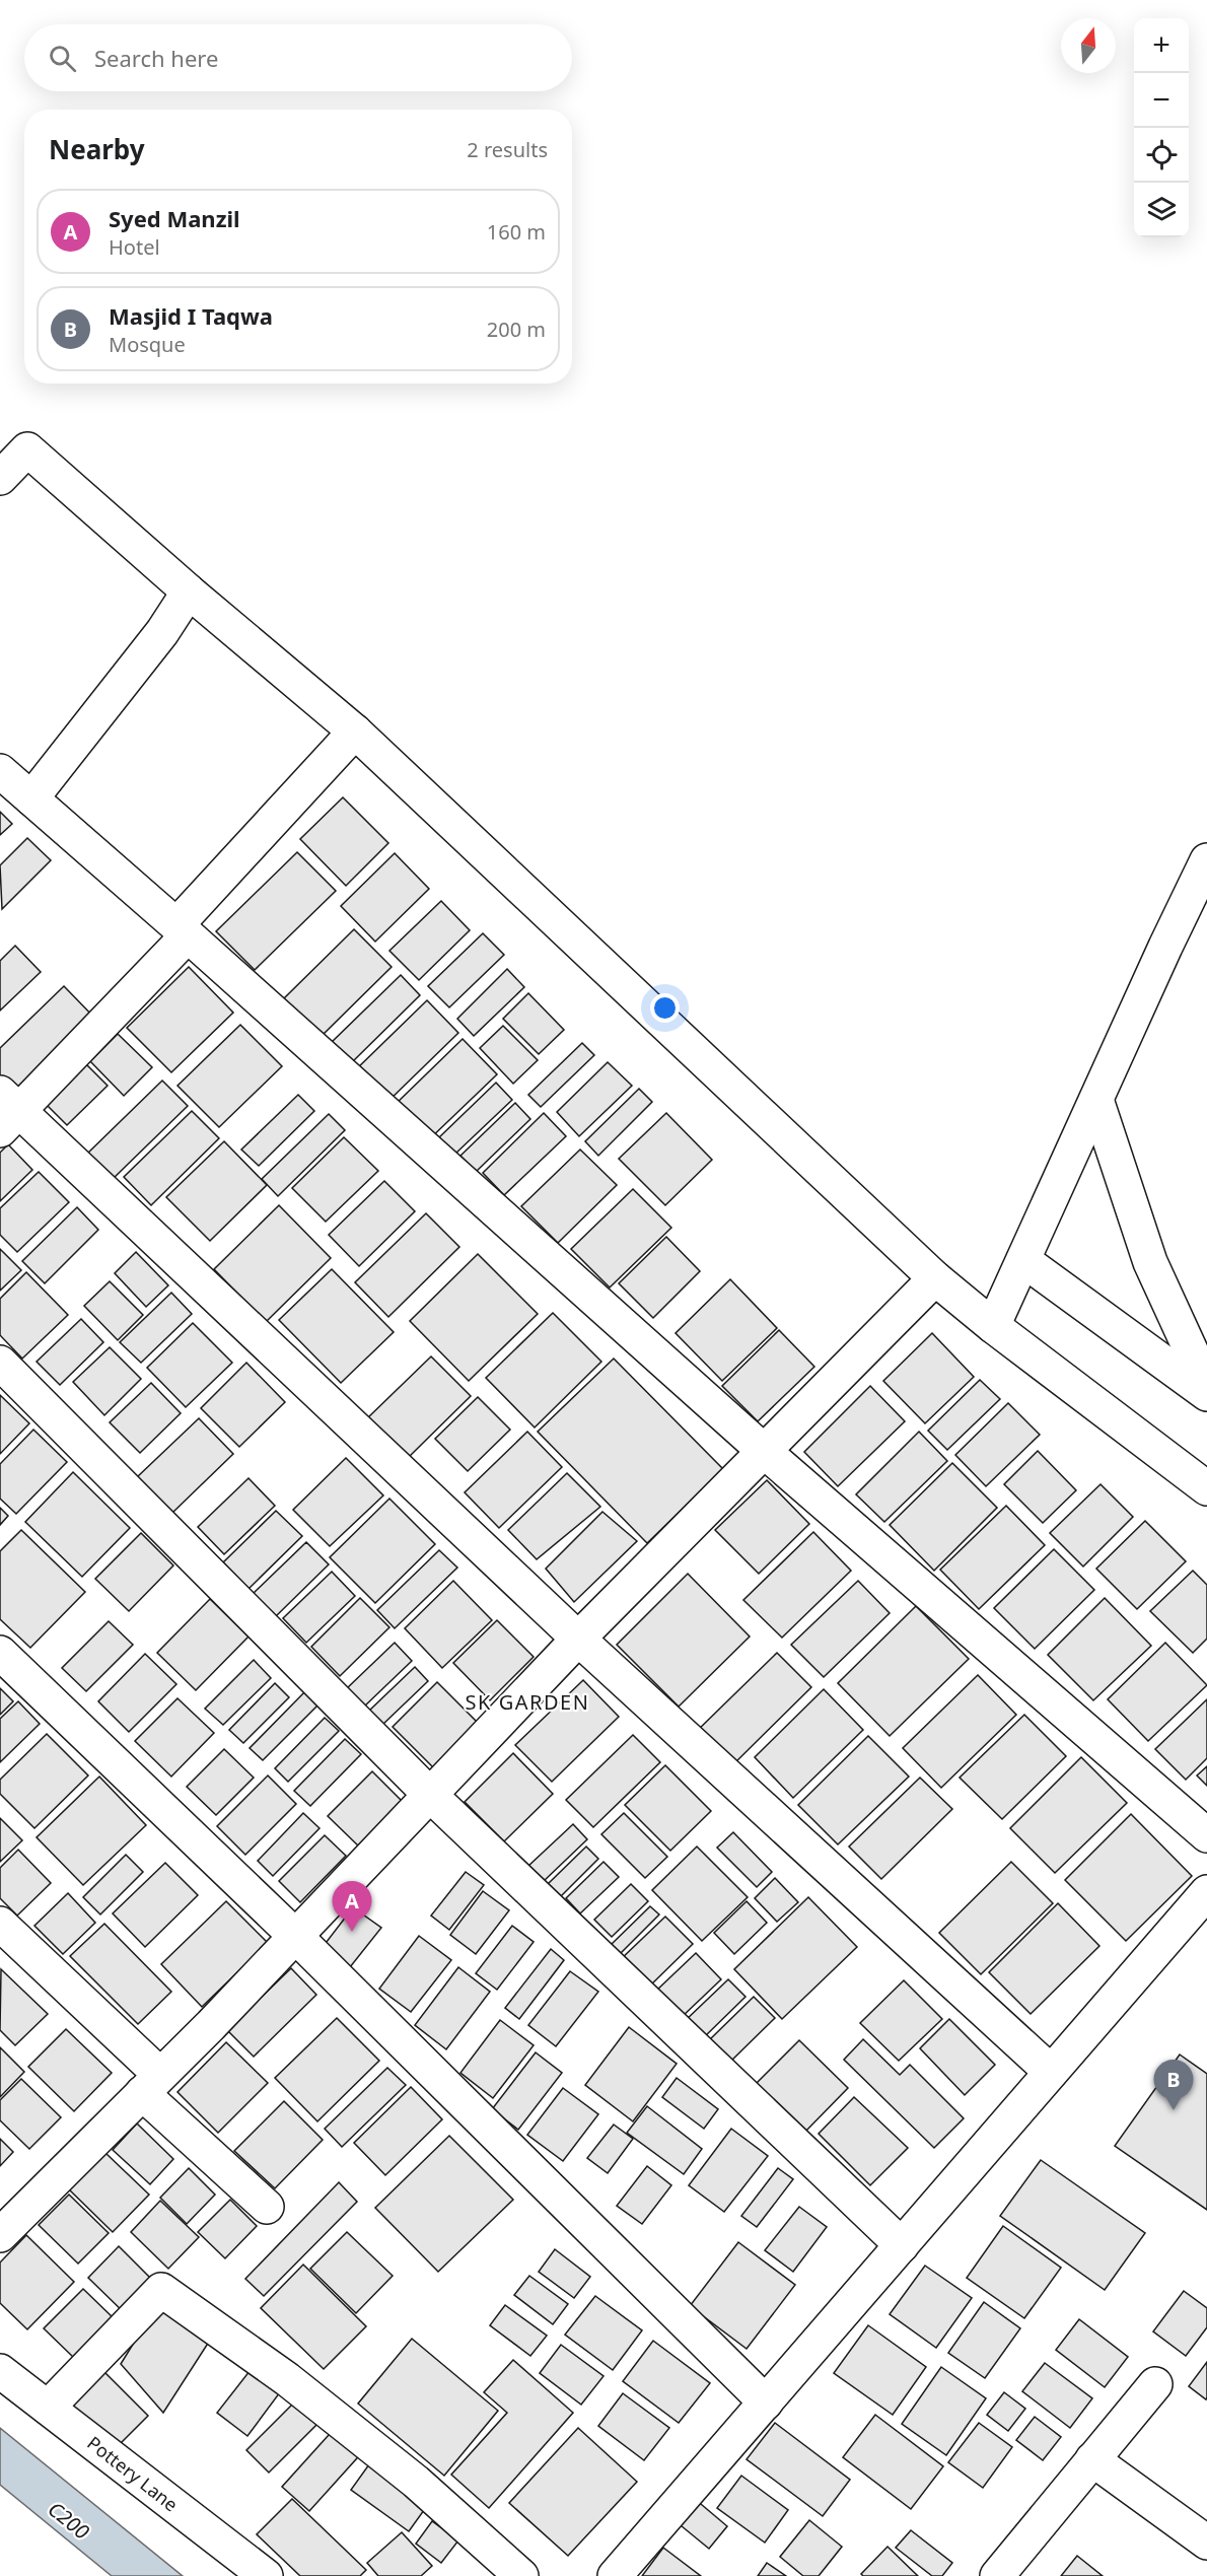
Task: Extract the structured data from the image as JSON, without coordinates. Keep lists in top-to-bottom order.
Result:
{
  "streets": {
    "street": ["Pottery Lane"]
  },
  "districts": ["SK GARDEN"],
  "water": ["C200"],
  "north": "top",
  "page": {
    "map_buttons": ["+", "−"],
    "search": "Search here",
    "heading": ["Nearby", "2 results"],
    "list": [
      {
        "mark": "A",
        "name": "Syed Manzil",
        "note": "Hotel",
        "value": "160 m"
      },
      {
        "mark": "B",
        "name": "Masjid I Taqwa",
        "note": "Mosque",
        "value": "200 m"
      }
    ],
    "pins": ["A", "B"]
  }
}
